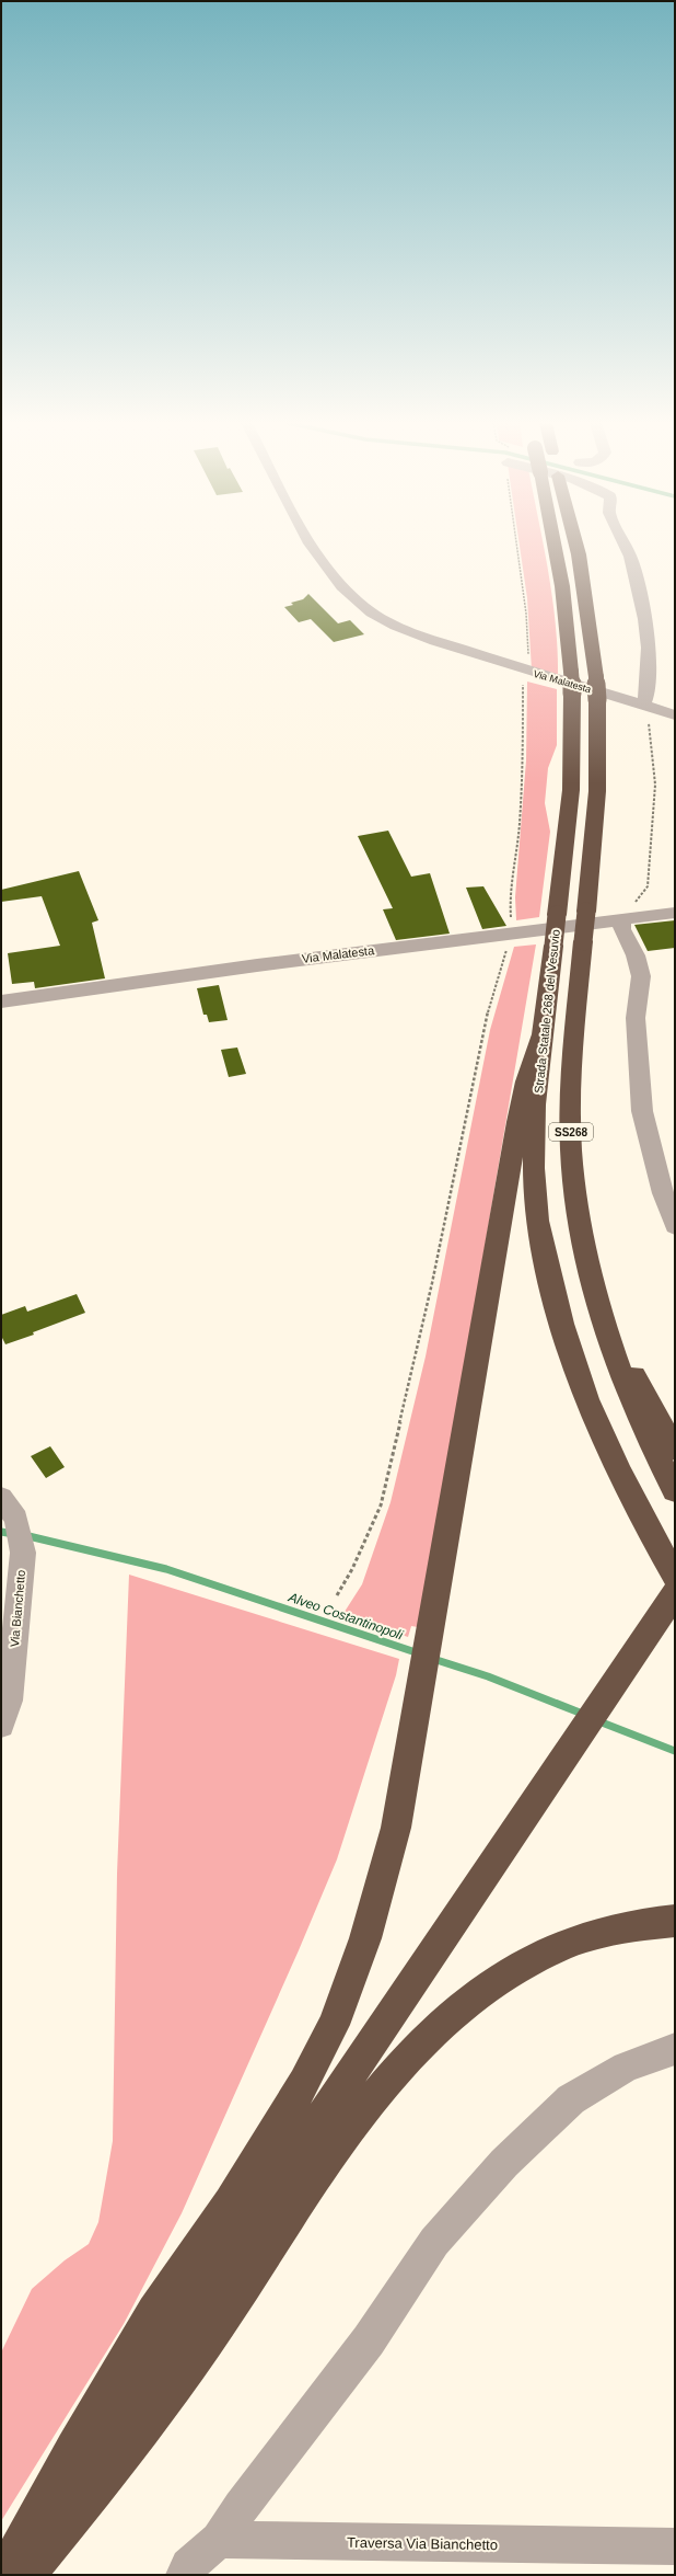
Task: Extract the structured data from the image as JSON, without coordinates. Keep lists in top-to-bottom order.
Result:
{
  "streets": {
    "highway": ["Strada Statale 268 del Vesuvio", "SS268"],
    "street": ["Via Malatesta", "Via Bianchetto", "Traversa Via Bianchetto"]
  },
  "water": ["Alveo Costantinopoli"]
}
